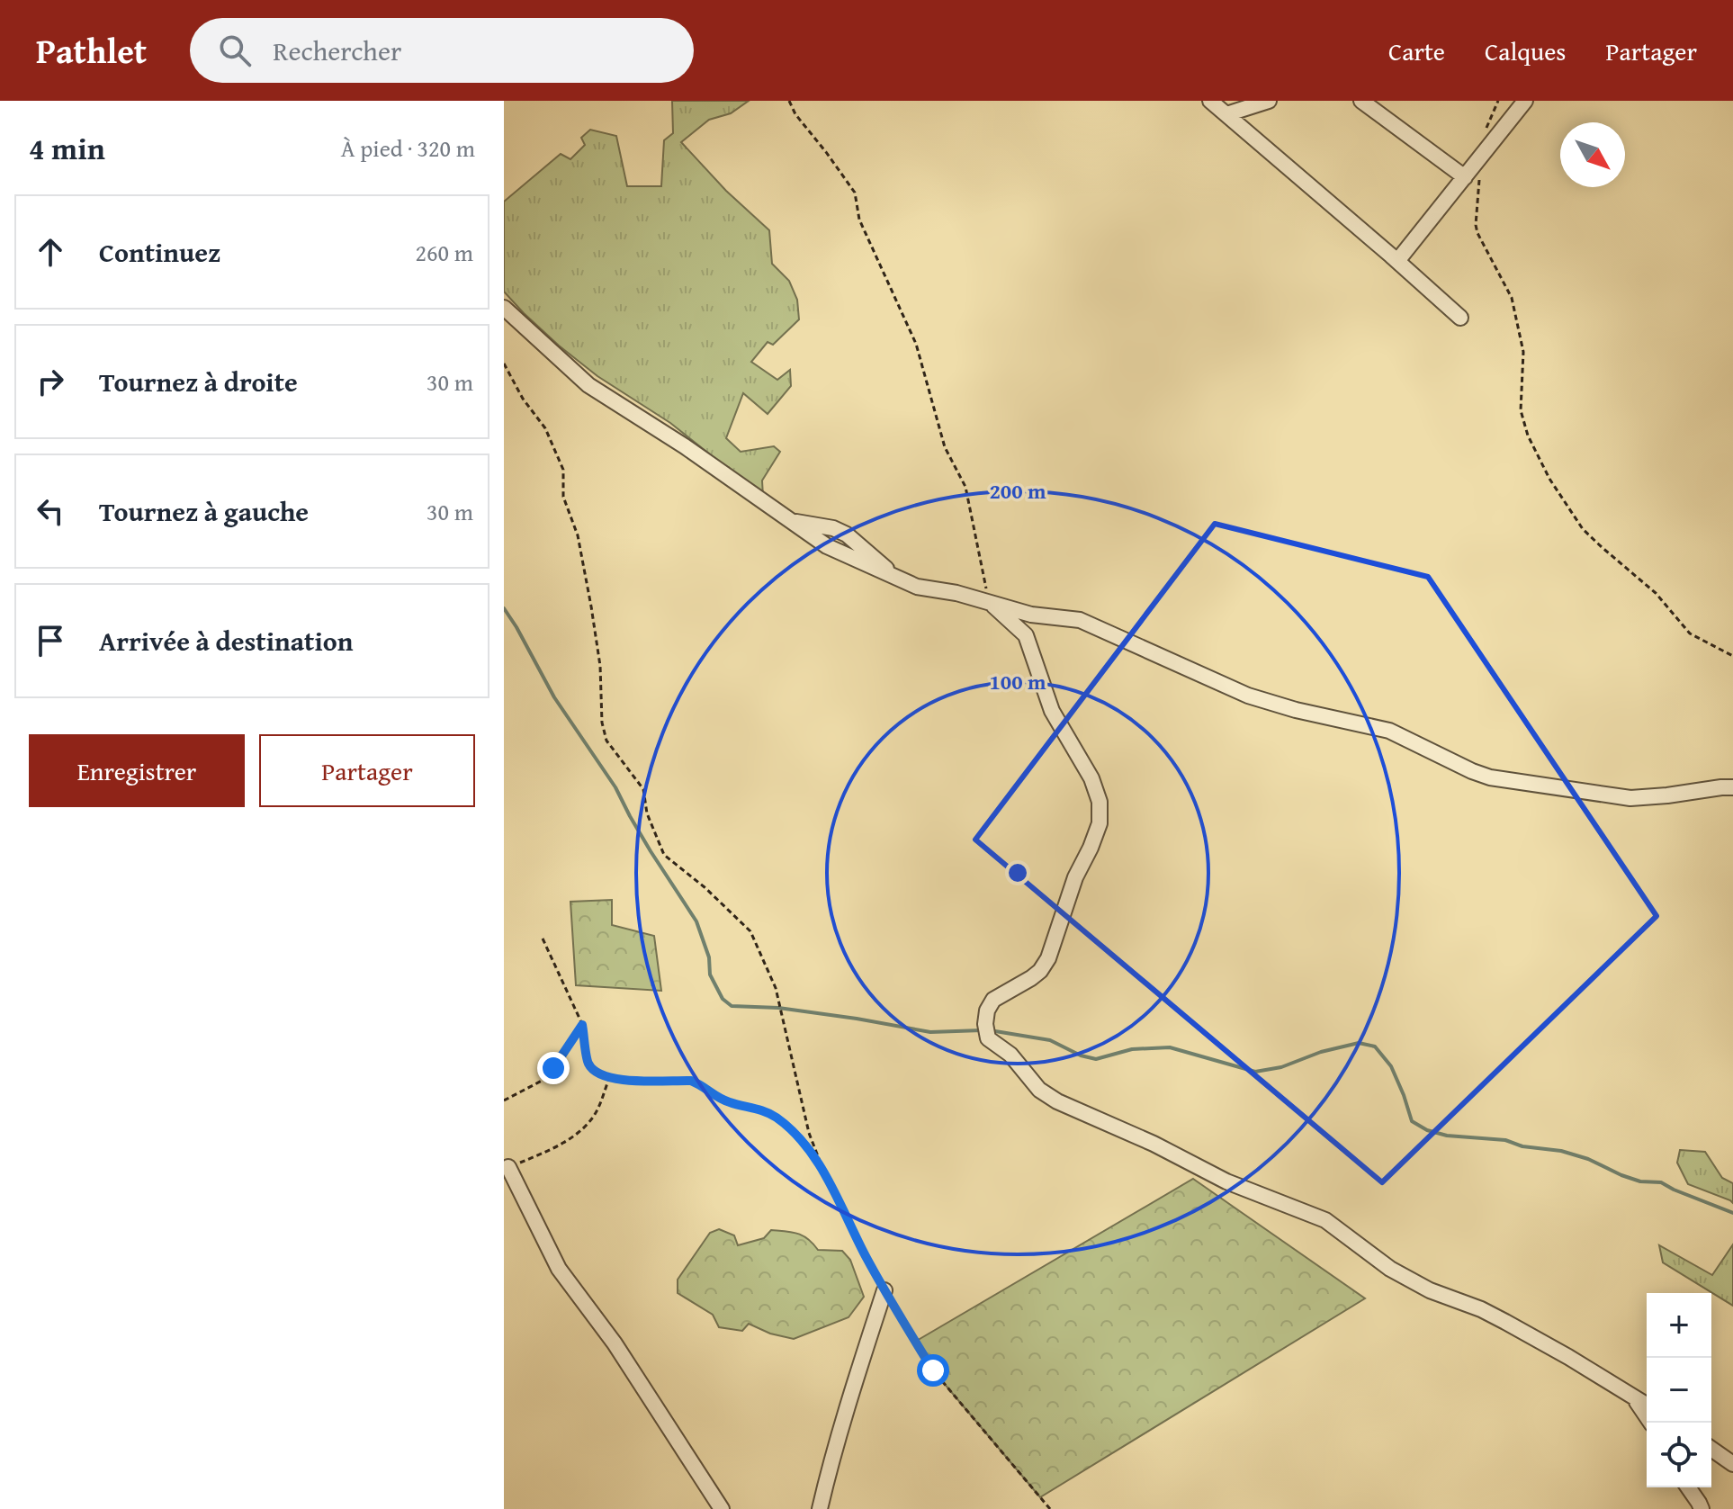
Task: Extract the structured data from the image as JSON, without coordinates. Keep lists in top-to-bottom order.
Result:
{
  "north": "bottom right",
  "page": {
    "header": "Pathlet",
    "search": "Rechercher",
    "nav": ["Carte", "Calques", "Partager"],
    "heading": ["4 min", "À pied · 320 m"],
    "list": [
      ["Continuez", "260 m"],
      ["Tournez à droite", "30 m"],
      ["Tournez à gauche", "30 m"],
      "Arrivée à destination"
    ],
    "buttons": ["Enregistrer", "Partager"],
    "map_buttons": ["+", "−"]
  },
  "rings": ["200 m", "100 m"]
}
